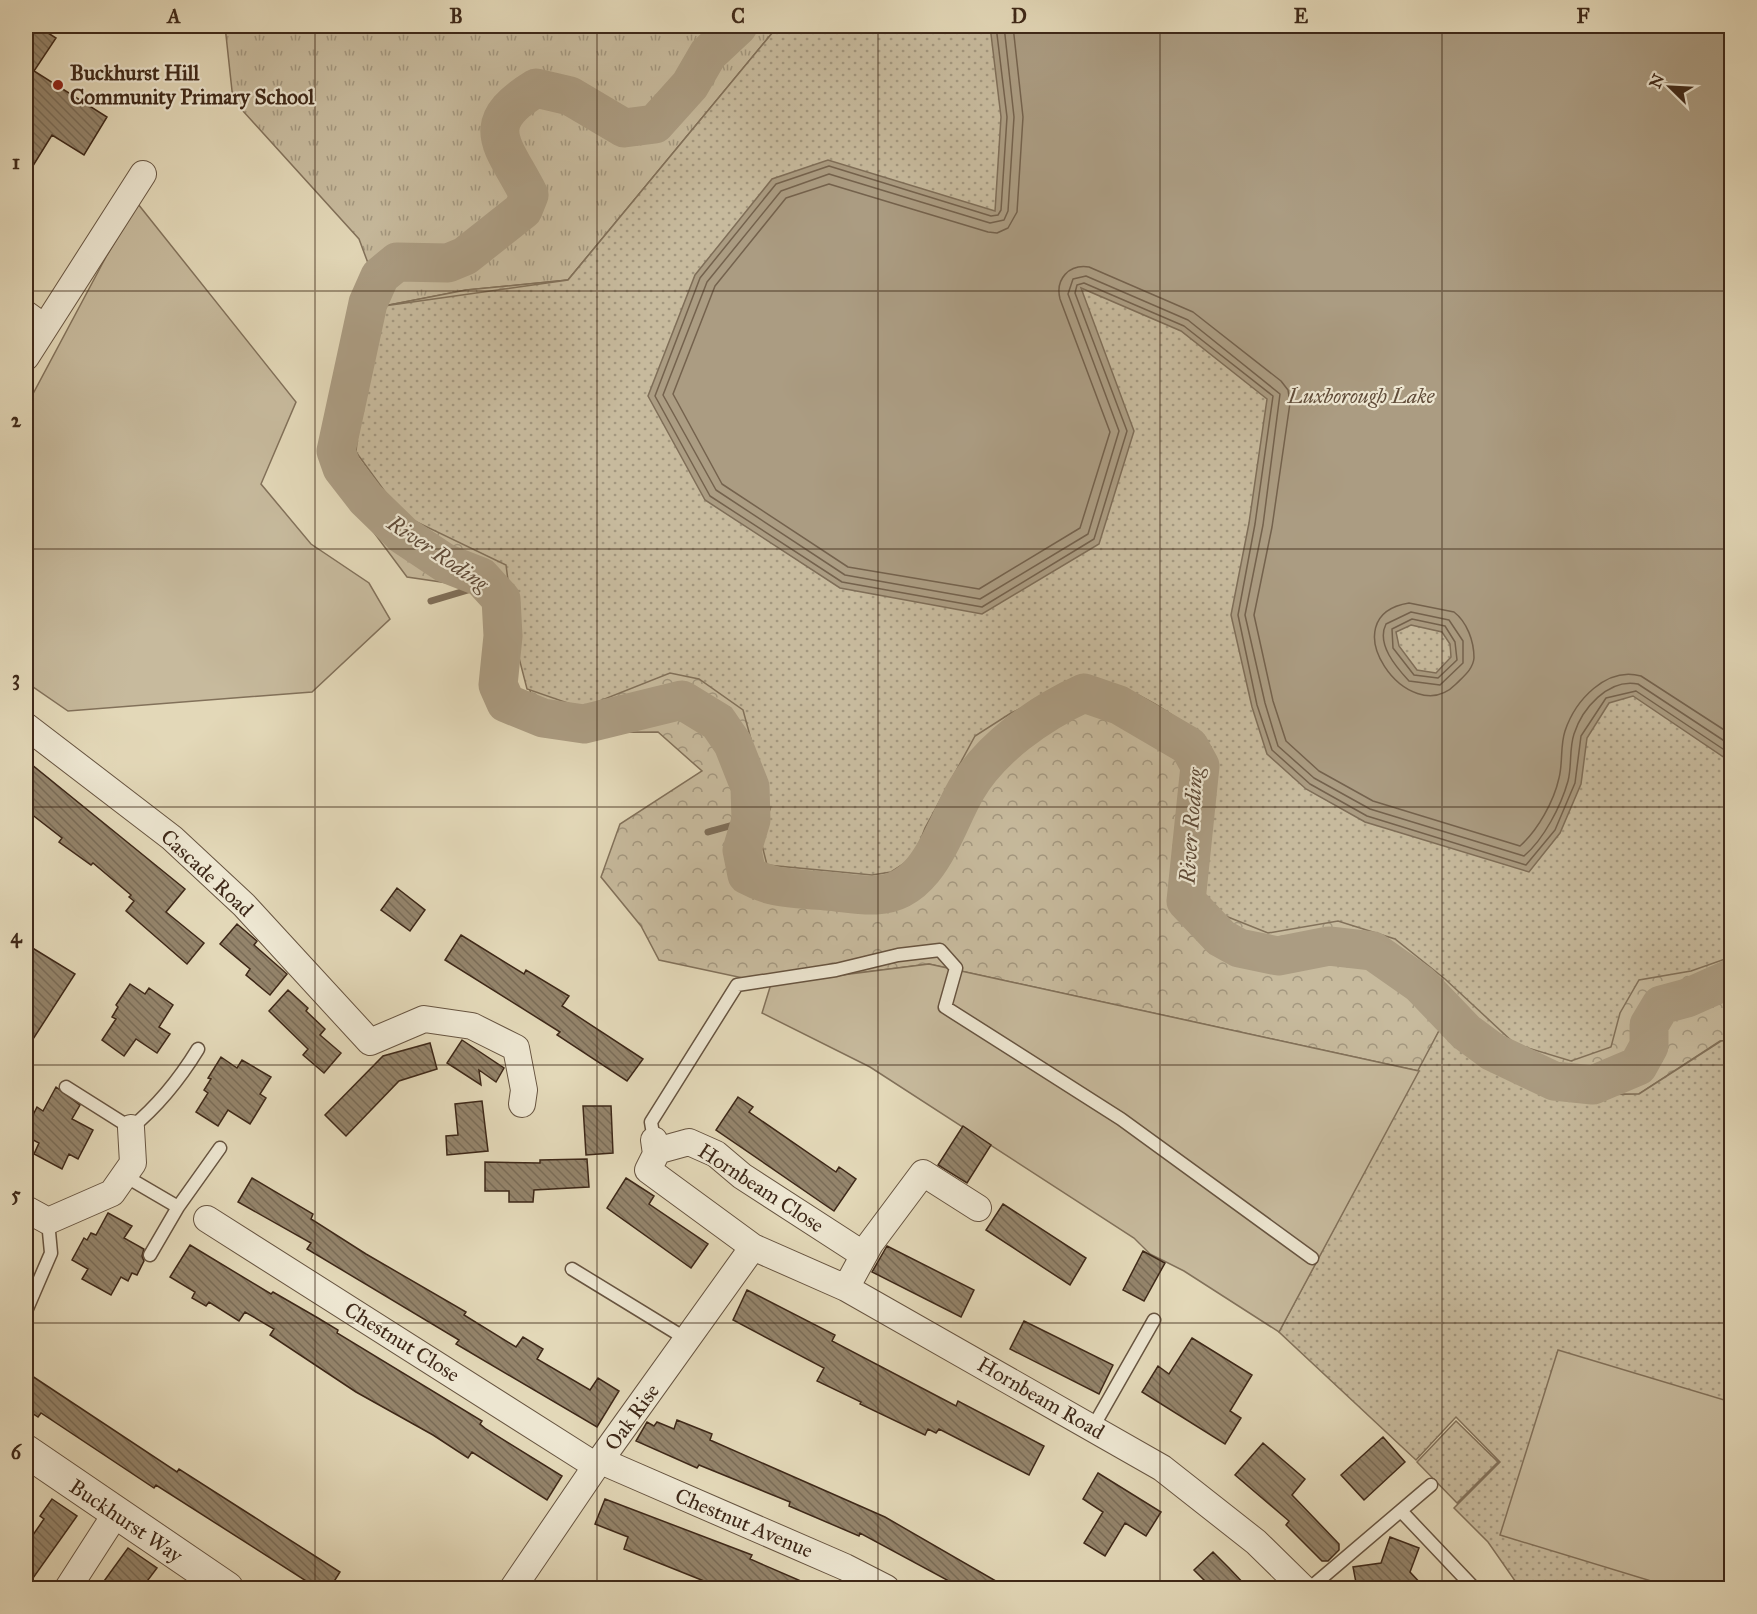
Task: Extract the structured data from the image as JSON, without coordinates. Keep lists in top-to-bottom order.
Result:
{
  "streets": {
    "street": [
      "Cascade Road",
      "Hornbeam Close",
      "Chestnut Close",
      "Hornbeam Road",
      "Oak Rise",
      "Buckhurst Way",
      "Chestnut Avenue"
    ]
  },
  "crossings": [
    ["Chestnut Close", "Oak Rise"],
    ["Chestnut Close", "Chestnut Avenue"],
    ["Hornbeam Road", "Oak Rise"],
    ["Oak Rise", "Chestnut Avenue"]
  ],
  "water": ["River Roding"],
  "parks": ["Luxborough Lake"],
  "places": ["Buckhurst Hill Community Primary School"],
  "north": "top left",
  "grid": {
    "columns": [
      "A",
      "B",
      "C",
      "D",
      "E",
      "F"
    ],
    "rows": [
      "1",
      "2",
      "3",
      "4",
      "5",
      "6"
    ]
  }
}
